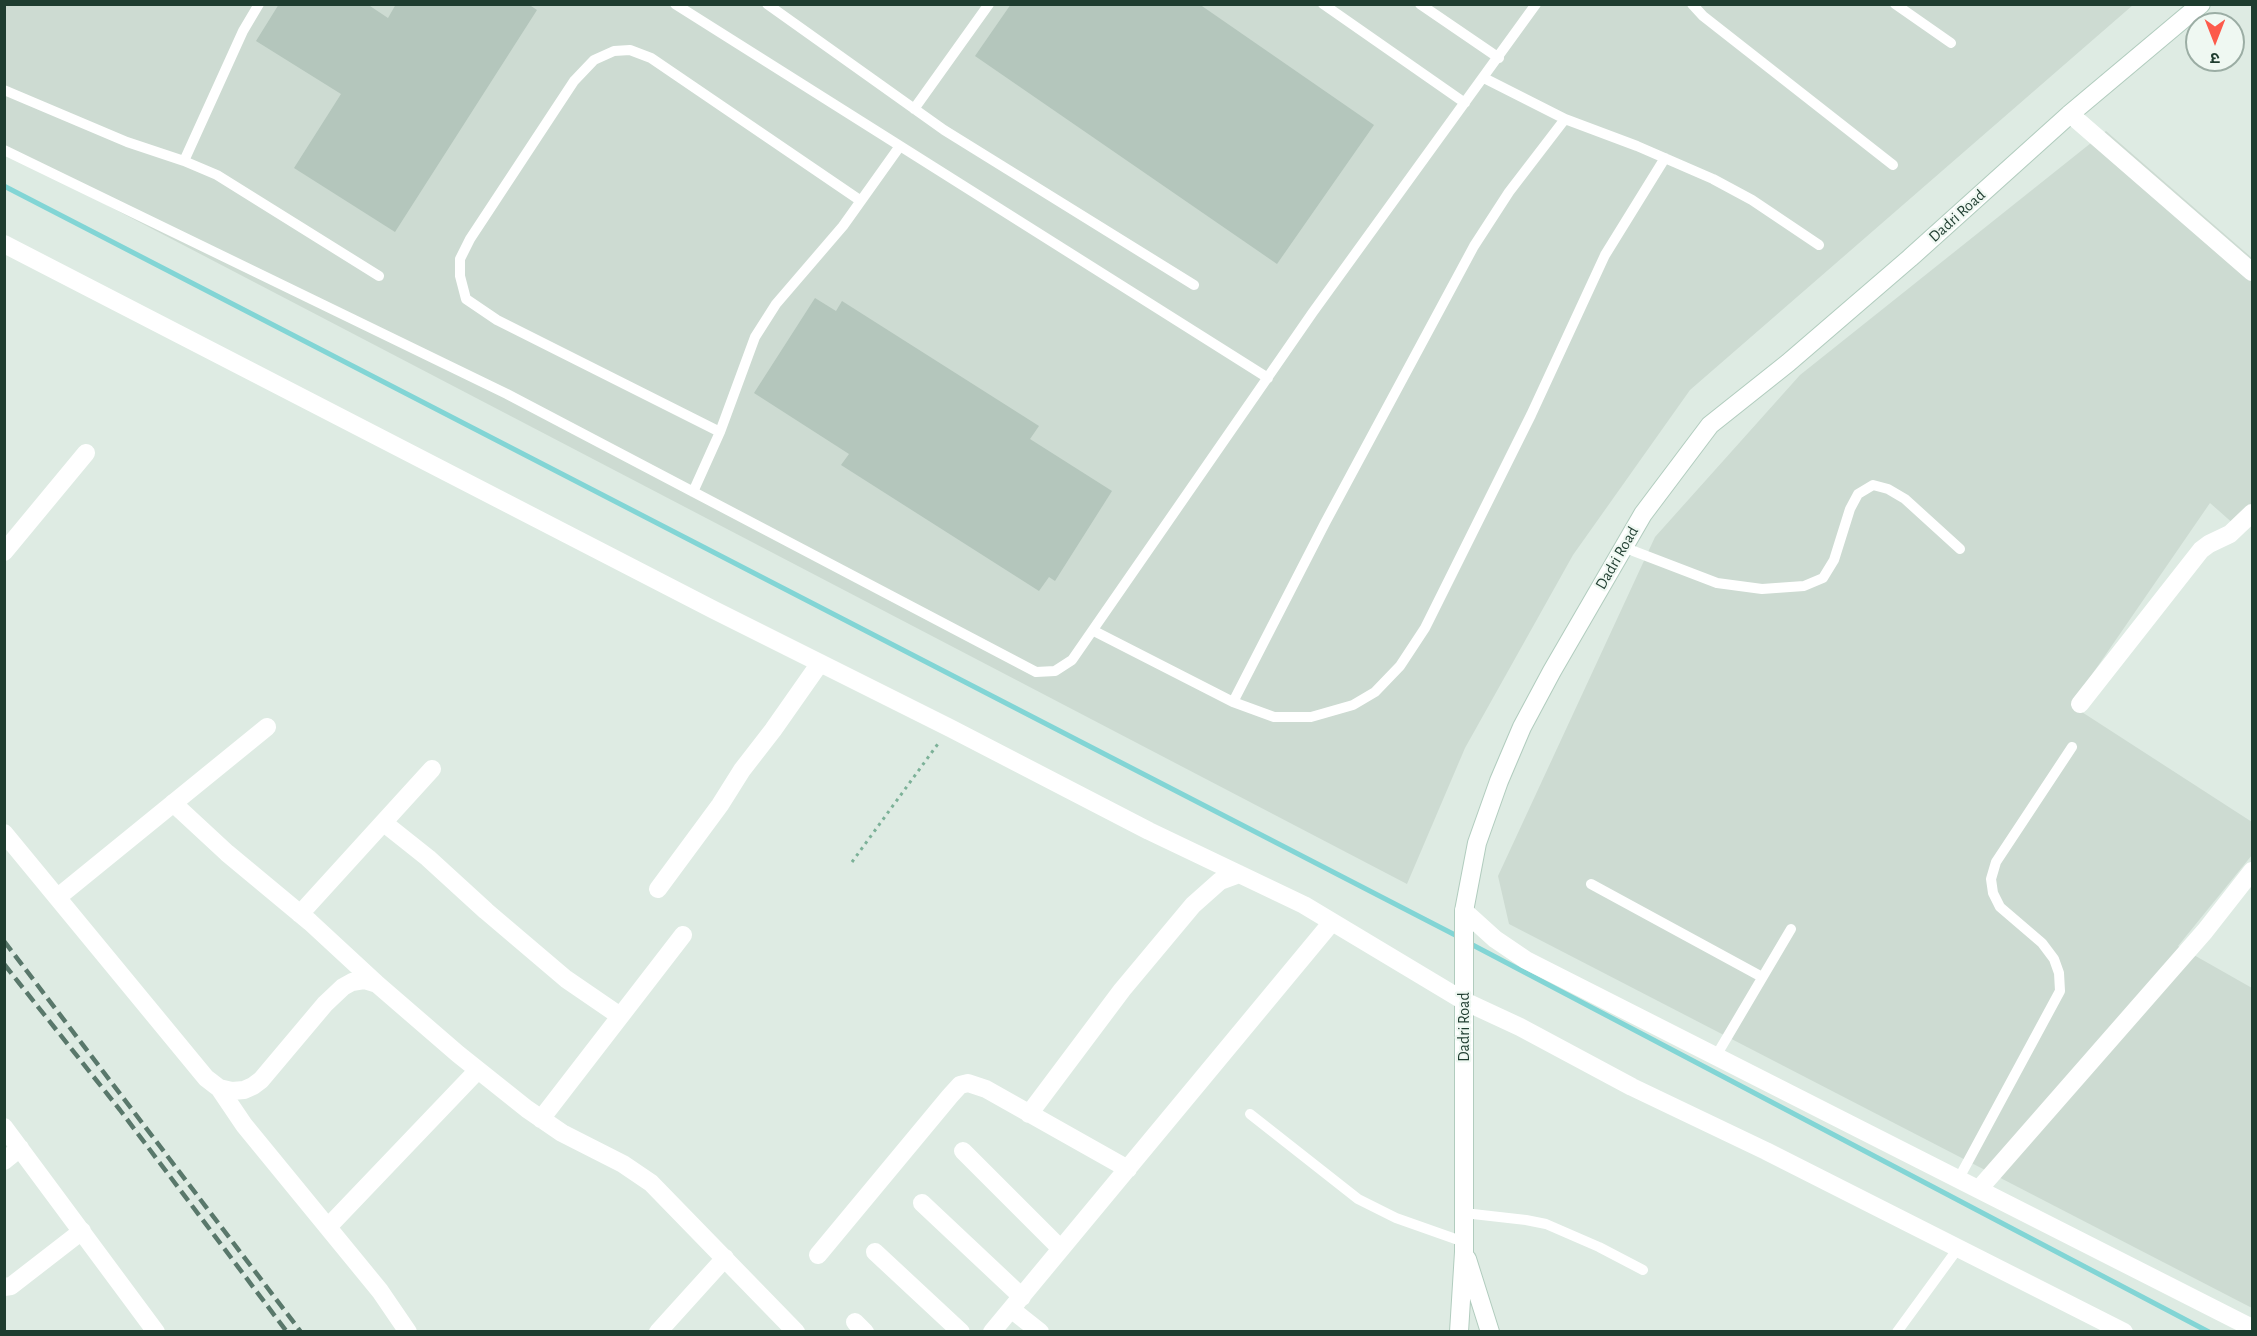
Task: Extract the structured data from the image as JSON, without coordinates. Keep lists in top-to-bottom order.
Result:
{
  "streets": {
    "street": ["Dadri Road"]
  },
  "north": "bottom"
}
